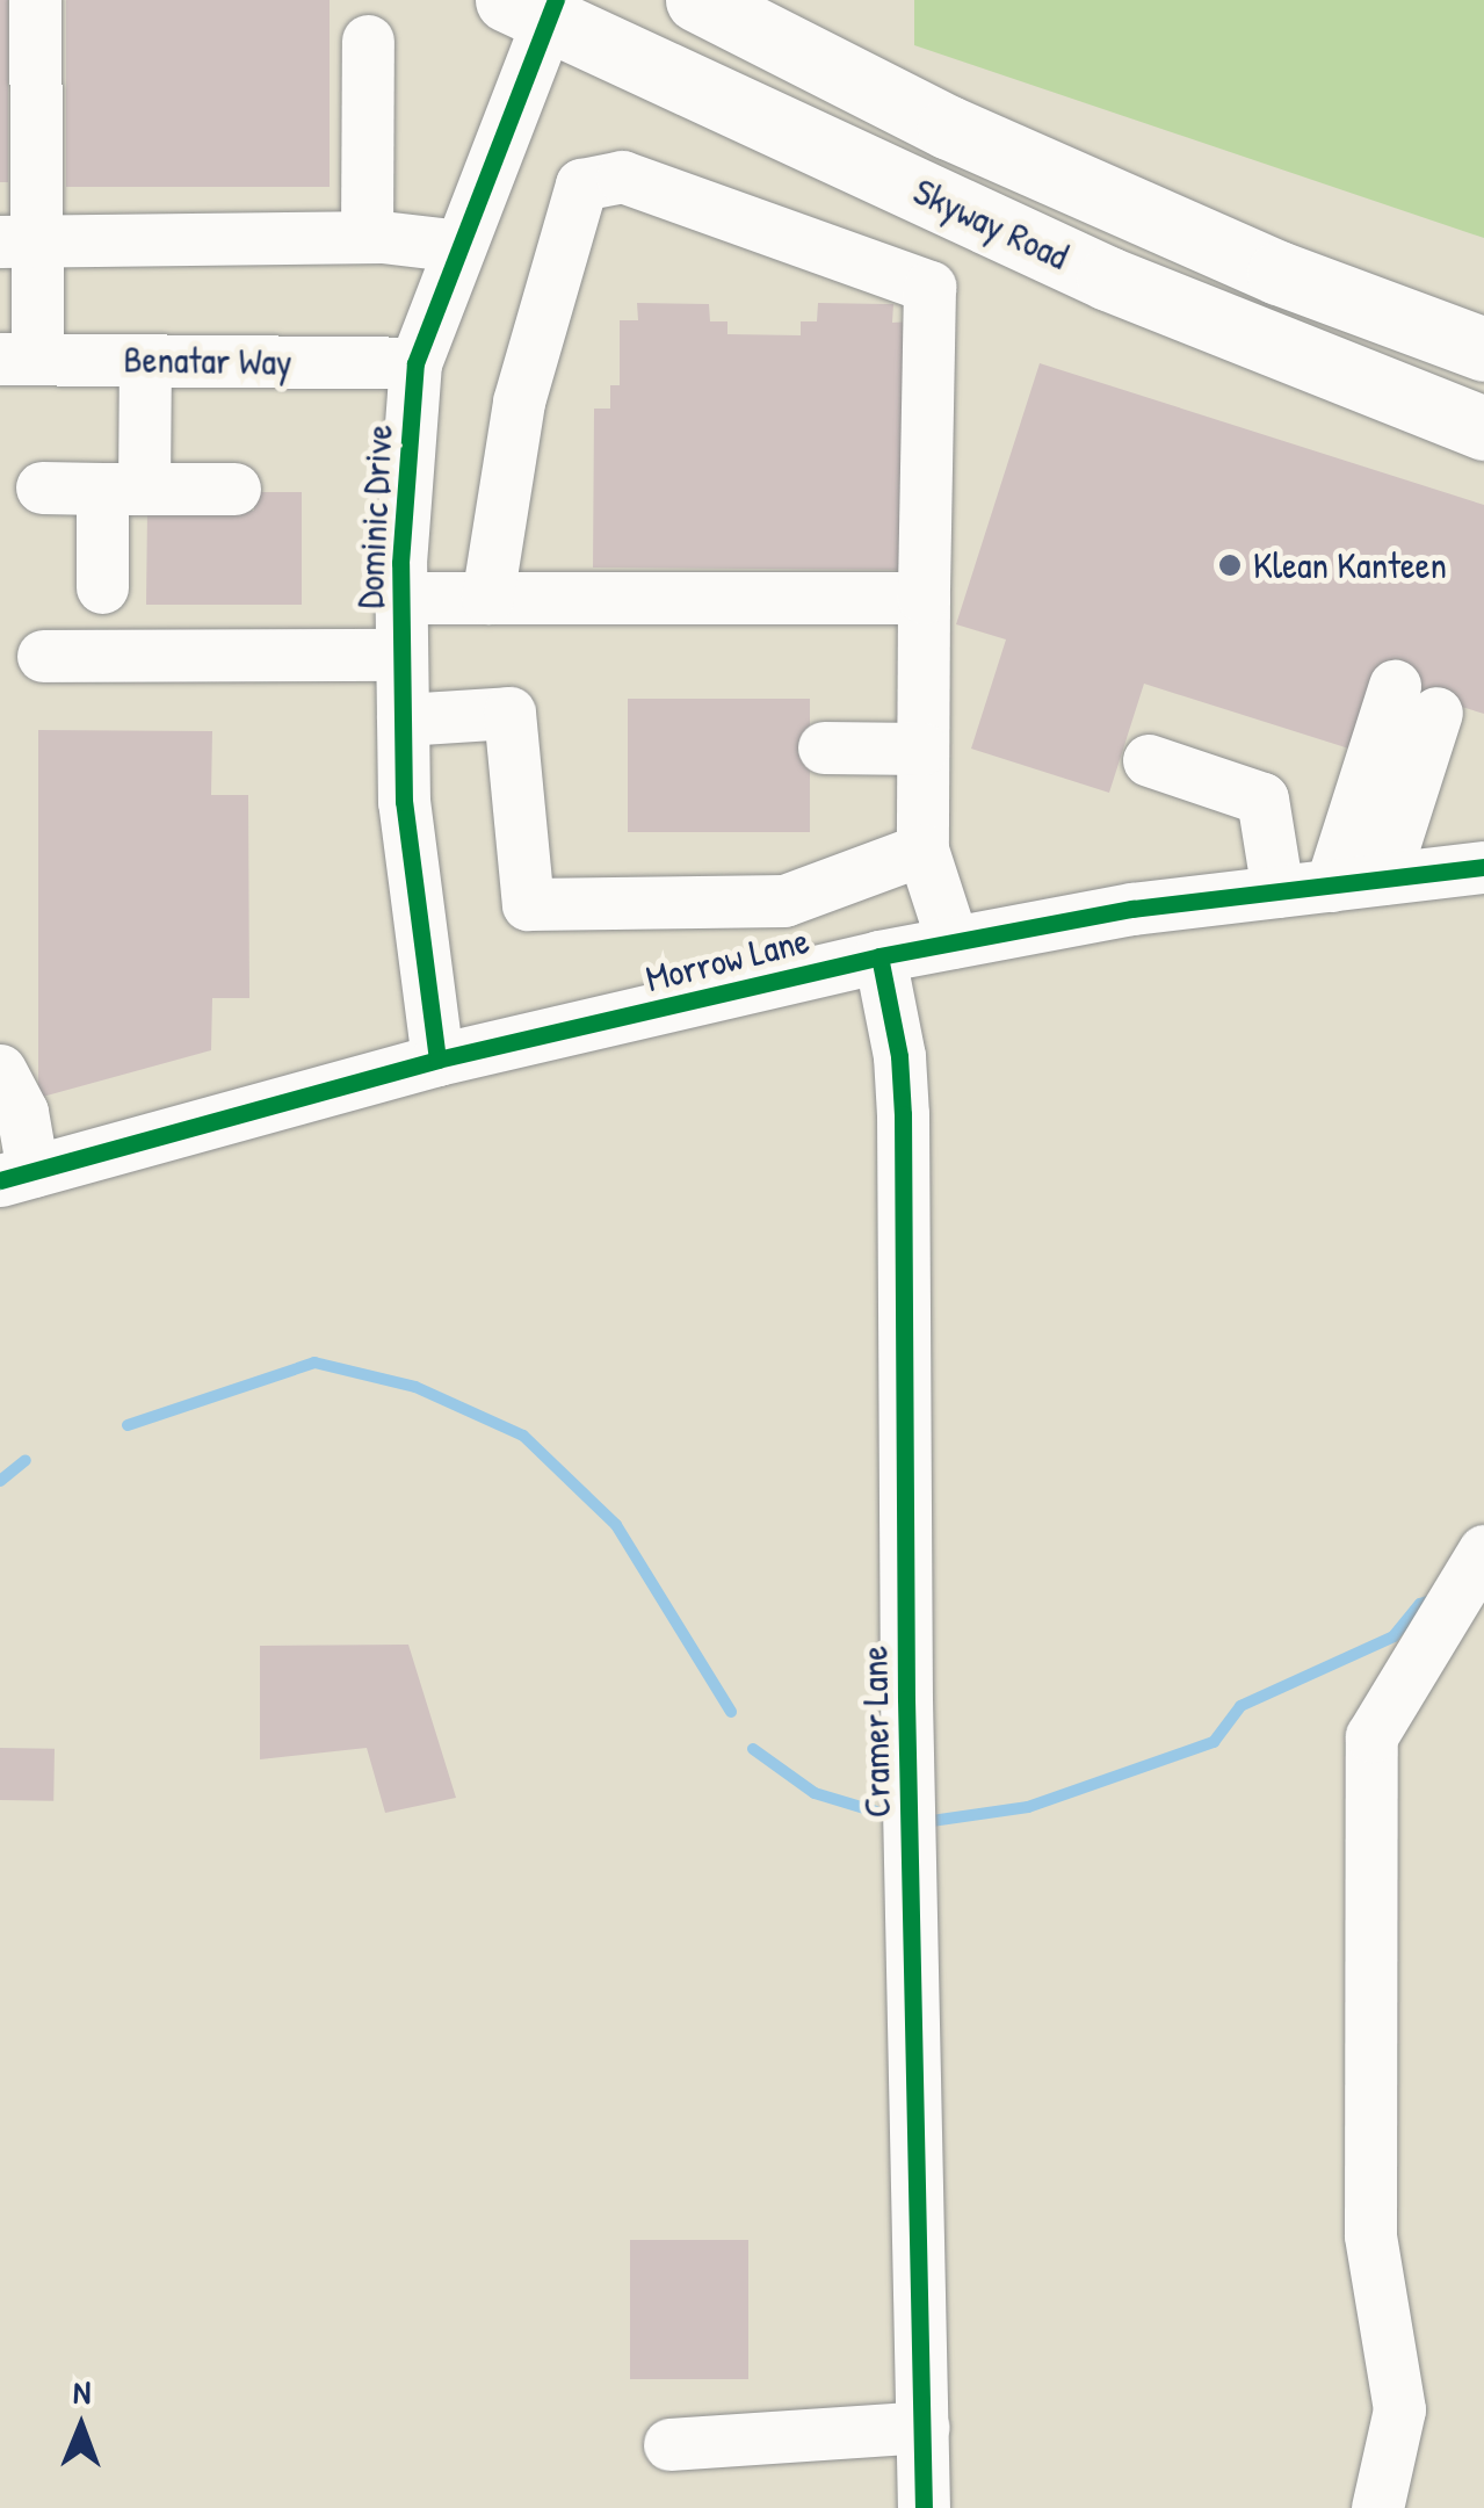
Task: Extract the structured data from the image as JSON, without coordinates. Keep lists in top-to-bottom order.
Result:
{
  "streets": {
    "main road": ["Skyway Road"],
    "street": [
      "Benatar Way",
      "Dominic Drive",
      "Morrow Lane",
      "Cramer Lane"
    ]
  },
  "crossings": [
    ["Skyway Road", "Dominic Drive"],
    ["Benatar Way", "Dominic Drive"],
    ["Dominic Drive", "Morrow Lane"],
    ["Morrow Lane", "Cramer Lane"]
  ],
  "places": ["Klean Kanteen"],
  "north": "top"
}
